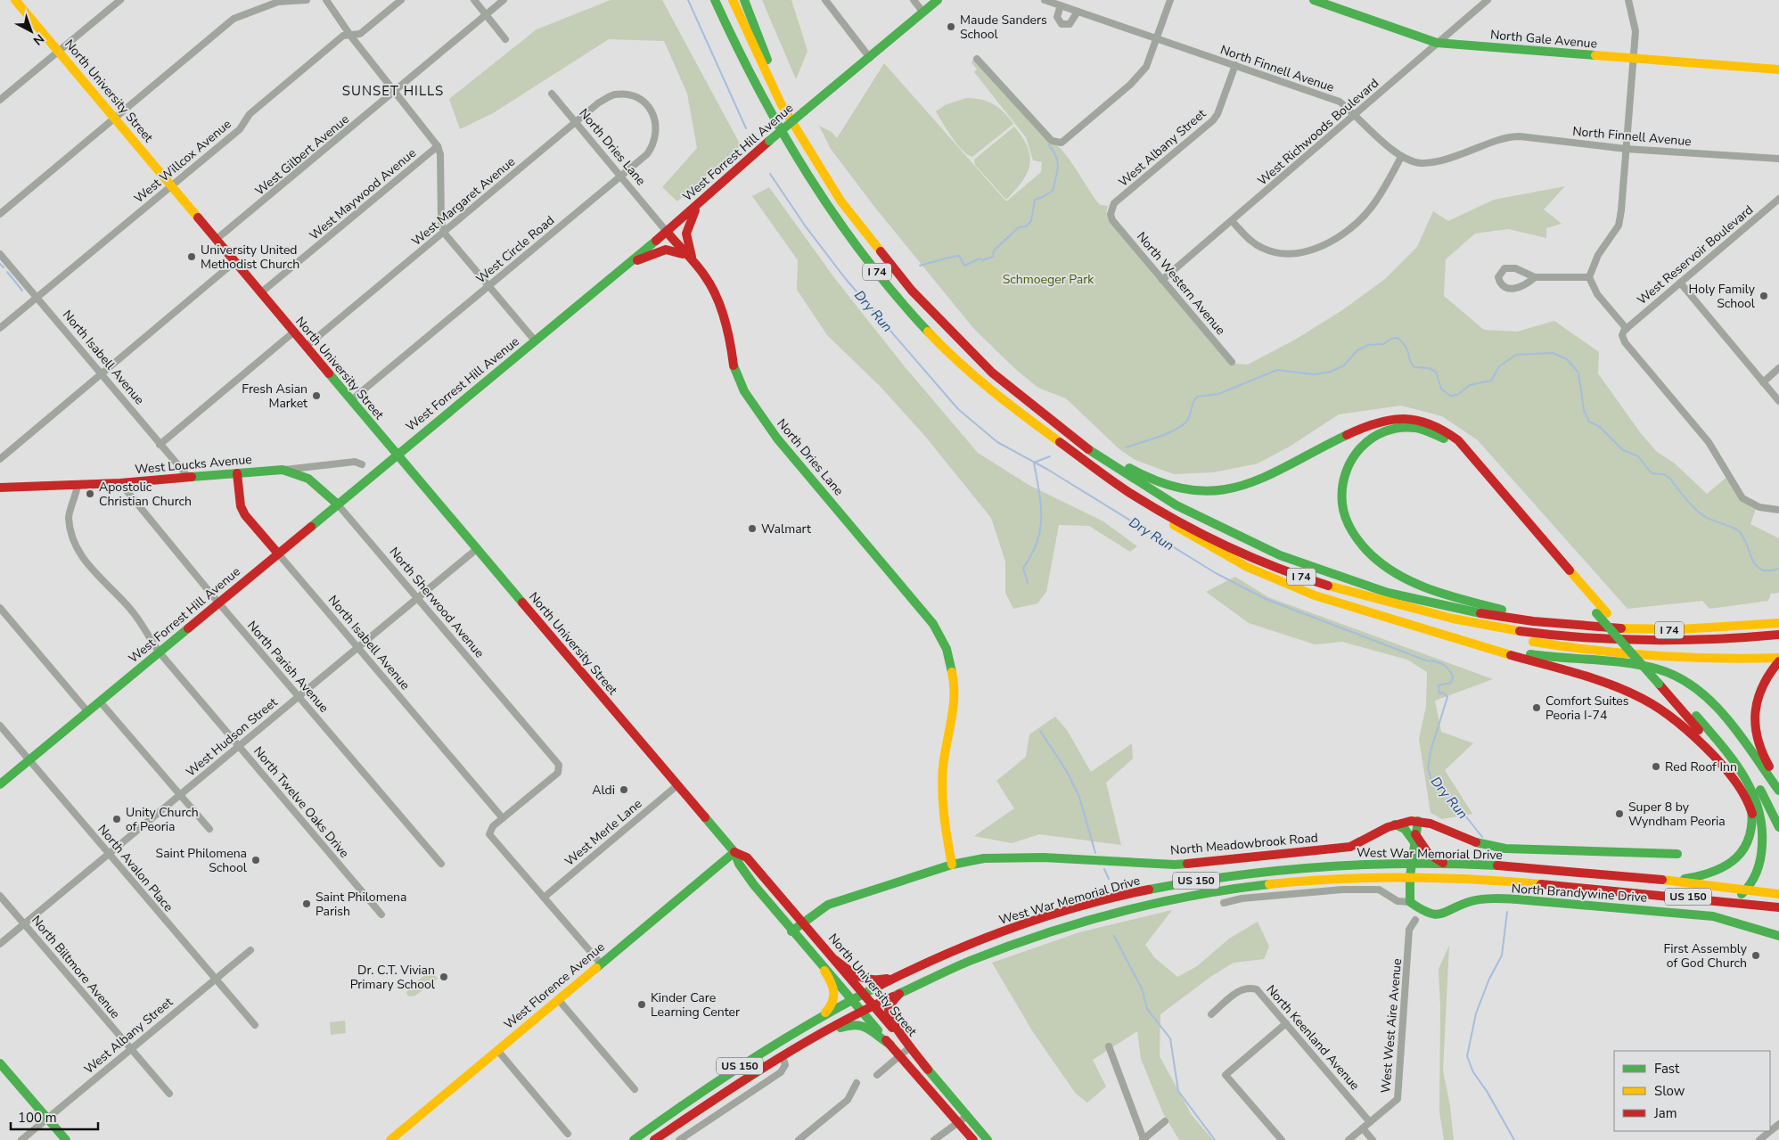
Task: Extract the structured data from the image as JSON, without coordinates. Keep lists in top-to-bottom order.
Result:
{
  "streets": {
    "main road": [
      "North Gale Avenue",
      "North University Street",
      "North Dries Lane",
      "West Forrest Hill Avenue",
      "I 74",
      "North Isabell Avenue",
      "West Loucks Avenue",
      "North Sherwood Avenue",
      "North Meadowbrook Road",
      "West War Memorial Drive",
      "US 150",
      "North Brandywine Drive",
      "West Florence Avenue"
    ],
    "street": [
      "North Finnell Avenue",
      "West Richwoods Boulevard",
      "West Albany Street",
      "West Gilbert Avenue",
      "West Willcox Avenue",
      "West Maywood Avenue",
      "West Margaret Avenue",
      "West Circle Road",
      "West Reservoir Boulevard",
      "North Western Avenue",
      "North Parish Avenue",
      "West Hudson Street",
      "North Twelve Oaks Drive",
      "West Merle Lane",
      "North Avalon Place",
      "North Biltmore Avenue",
      "West West Aire Avenue",
      "North Keenland Avenue"
    ]
  },
  "crossings": [
    ["North Gale Avenue", "West Richwoods Boulevard"],
    ["North Finnell Avenue", "West Richwoods Boulevard"],
    ["North Finnell Avenue", "West Albany Street"],
    ["North University Street", "West Forrest Hill Avenue"],
    ["North University Street", "West Gilbert Avenue"],
    ["North University Street", "West Willcox Avenue"],
    ["North University Street", "West Maywood Avenue"],
    ["North University Street", "West Margaret Avenue"],
    ["North University Street", "West Circle Road"],
    ["North University Street", "West Hudson Street"],
    ["North University Street", "West Merle Lane"],
    ["North University Street", "North Meadowbrook Road"],
    ["North University Street", "West War Memorial Drive"],
    ["North University Street", "West Florence Avenue"],
    ["West Richwoods Boulevard", "North Western Avenue"],
    ["North Dries Lane", "West Forrest Hill Avenue"],
    ["North Dries Lane", "West Margaret Avenue"],
    ["North Dries Lane", "West Circle Road"],
    ["North Dries Lane", "North Meadowbrook Road"],
    ["West Albany Street", "North Western Avenue"],
    ["West Albany Street", "North Avalon Place"],
    ["West Albany Street", "North Biltmore Avenue"],
    ["West Forrest Hill Avenue", "North Isabell Avenue"],
    ["West Forrest Hill Avenue", "North Sherwood Avenue"],
    ["West Forrest Hill Avenue", "North Parish Avenue"],
    ["West Forrest Hill Avenue", "North Twelve Oaks Drive"],
    ["West Forrest Hill Avenue", "North Avalon Place"],
    ["West Willcox Avenue", "North Isabell Avenue"],
    ["West Margaret Avenue", "West Circle Road"],
    ["North Isabell Avenue", "West Loucks Avenue"],
    ["North Isabell Avenue", "North Sherwood Avenue"],
    ["North Isabell Avenue", "West Hudson Street"],
    ["West Loucks Avenue", "North Sherwood Avenue"],
    ["West Loucks Avenue", "North Parish Avenue"],
    ["West Loucks Avenue", "North Twelve Oaks Drive"],
    ["North Sherwood Avenue", "West Hudson Street"],
    ["North Parish Avenue", "West Hudson Street"],
    ["West Hudson Street", "North Twelve Oaks Drive"],
    ["West Hudson Street", "North Avalon Place"],
    ["West Hudson Street", "North Biltmore Avenue"],
    ["West West Aire Avenue", "North Keenland Avenue"]
  ],
  "districts": ["SUNSET HILLS"],
  "water": ["Dry Run"],
  "parks": ["Schmoeger Park"],
  "places": [
    "Maude Sanders School",
    "University United Methodist Church",
    "Holy Family School",
    "Fresh Asian Market",
    "Apostolic Christian Church",
    "Walmart",
    "Comfort Suites Peoria I-74",
    "Red Roof Inn",
    "Aldi",
    "Super 8 by Wyndham Peoria",
    "Unity Church of Peoria",
    "Saint Philomena School",
    "Saint Philomena Parish",
    "First Assembly of God Church",
    "Dr. C.T. Vivian Primary School",
    "Kinder Care Learning Center"
  ],
  "legend": ["Fast", "Slow", "Jam"],
  "scale_bar": "100 m",
  "north": "bottom right"
}
